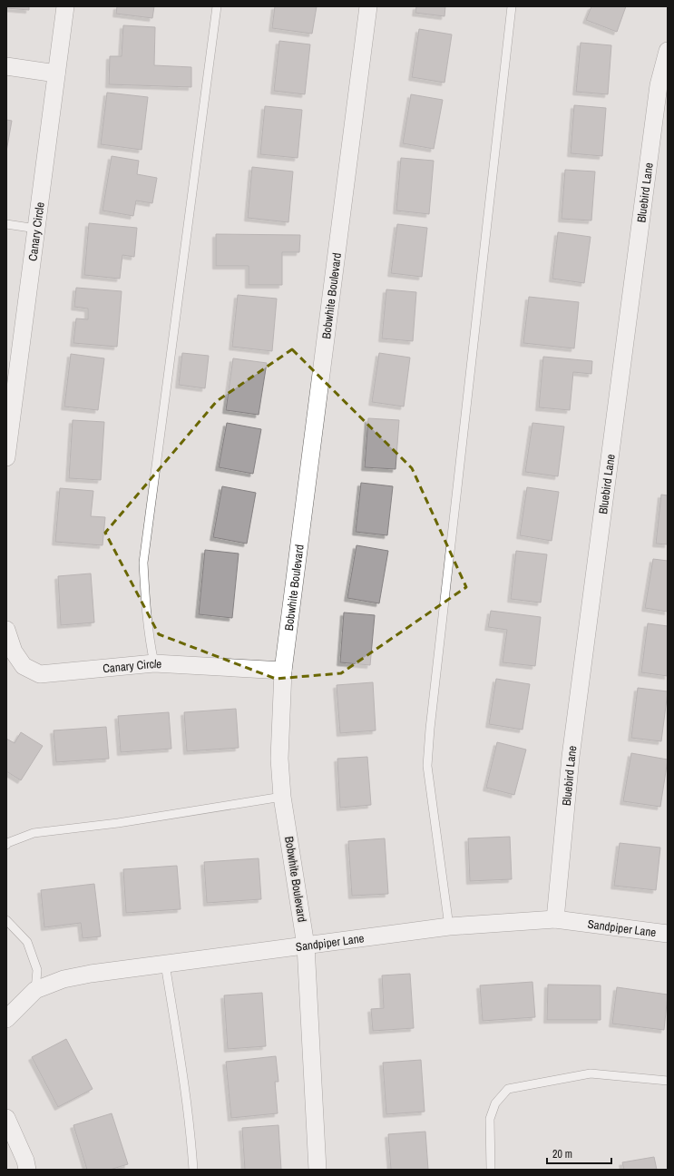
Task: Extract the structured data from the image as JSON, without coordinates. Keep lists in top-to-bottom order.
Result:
{
  "streets": {
    "street": [
      "Bluebird Lane",
      "Canary Circle",
      "Bobwhite Boulevard",
      "Sandpiper Lane"
    ]
  },
  "crossings": [
    ["Bluebird Lane", "Sandpiper Lane"],
    ["Canary Circle", "Bobwhite Boulevard"],
    ["Bobwhite Boulevard", "Sandpiper Lane"]
  ],
  "scale_bar": "20 m"
}
